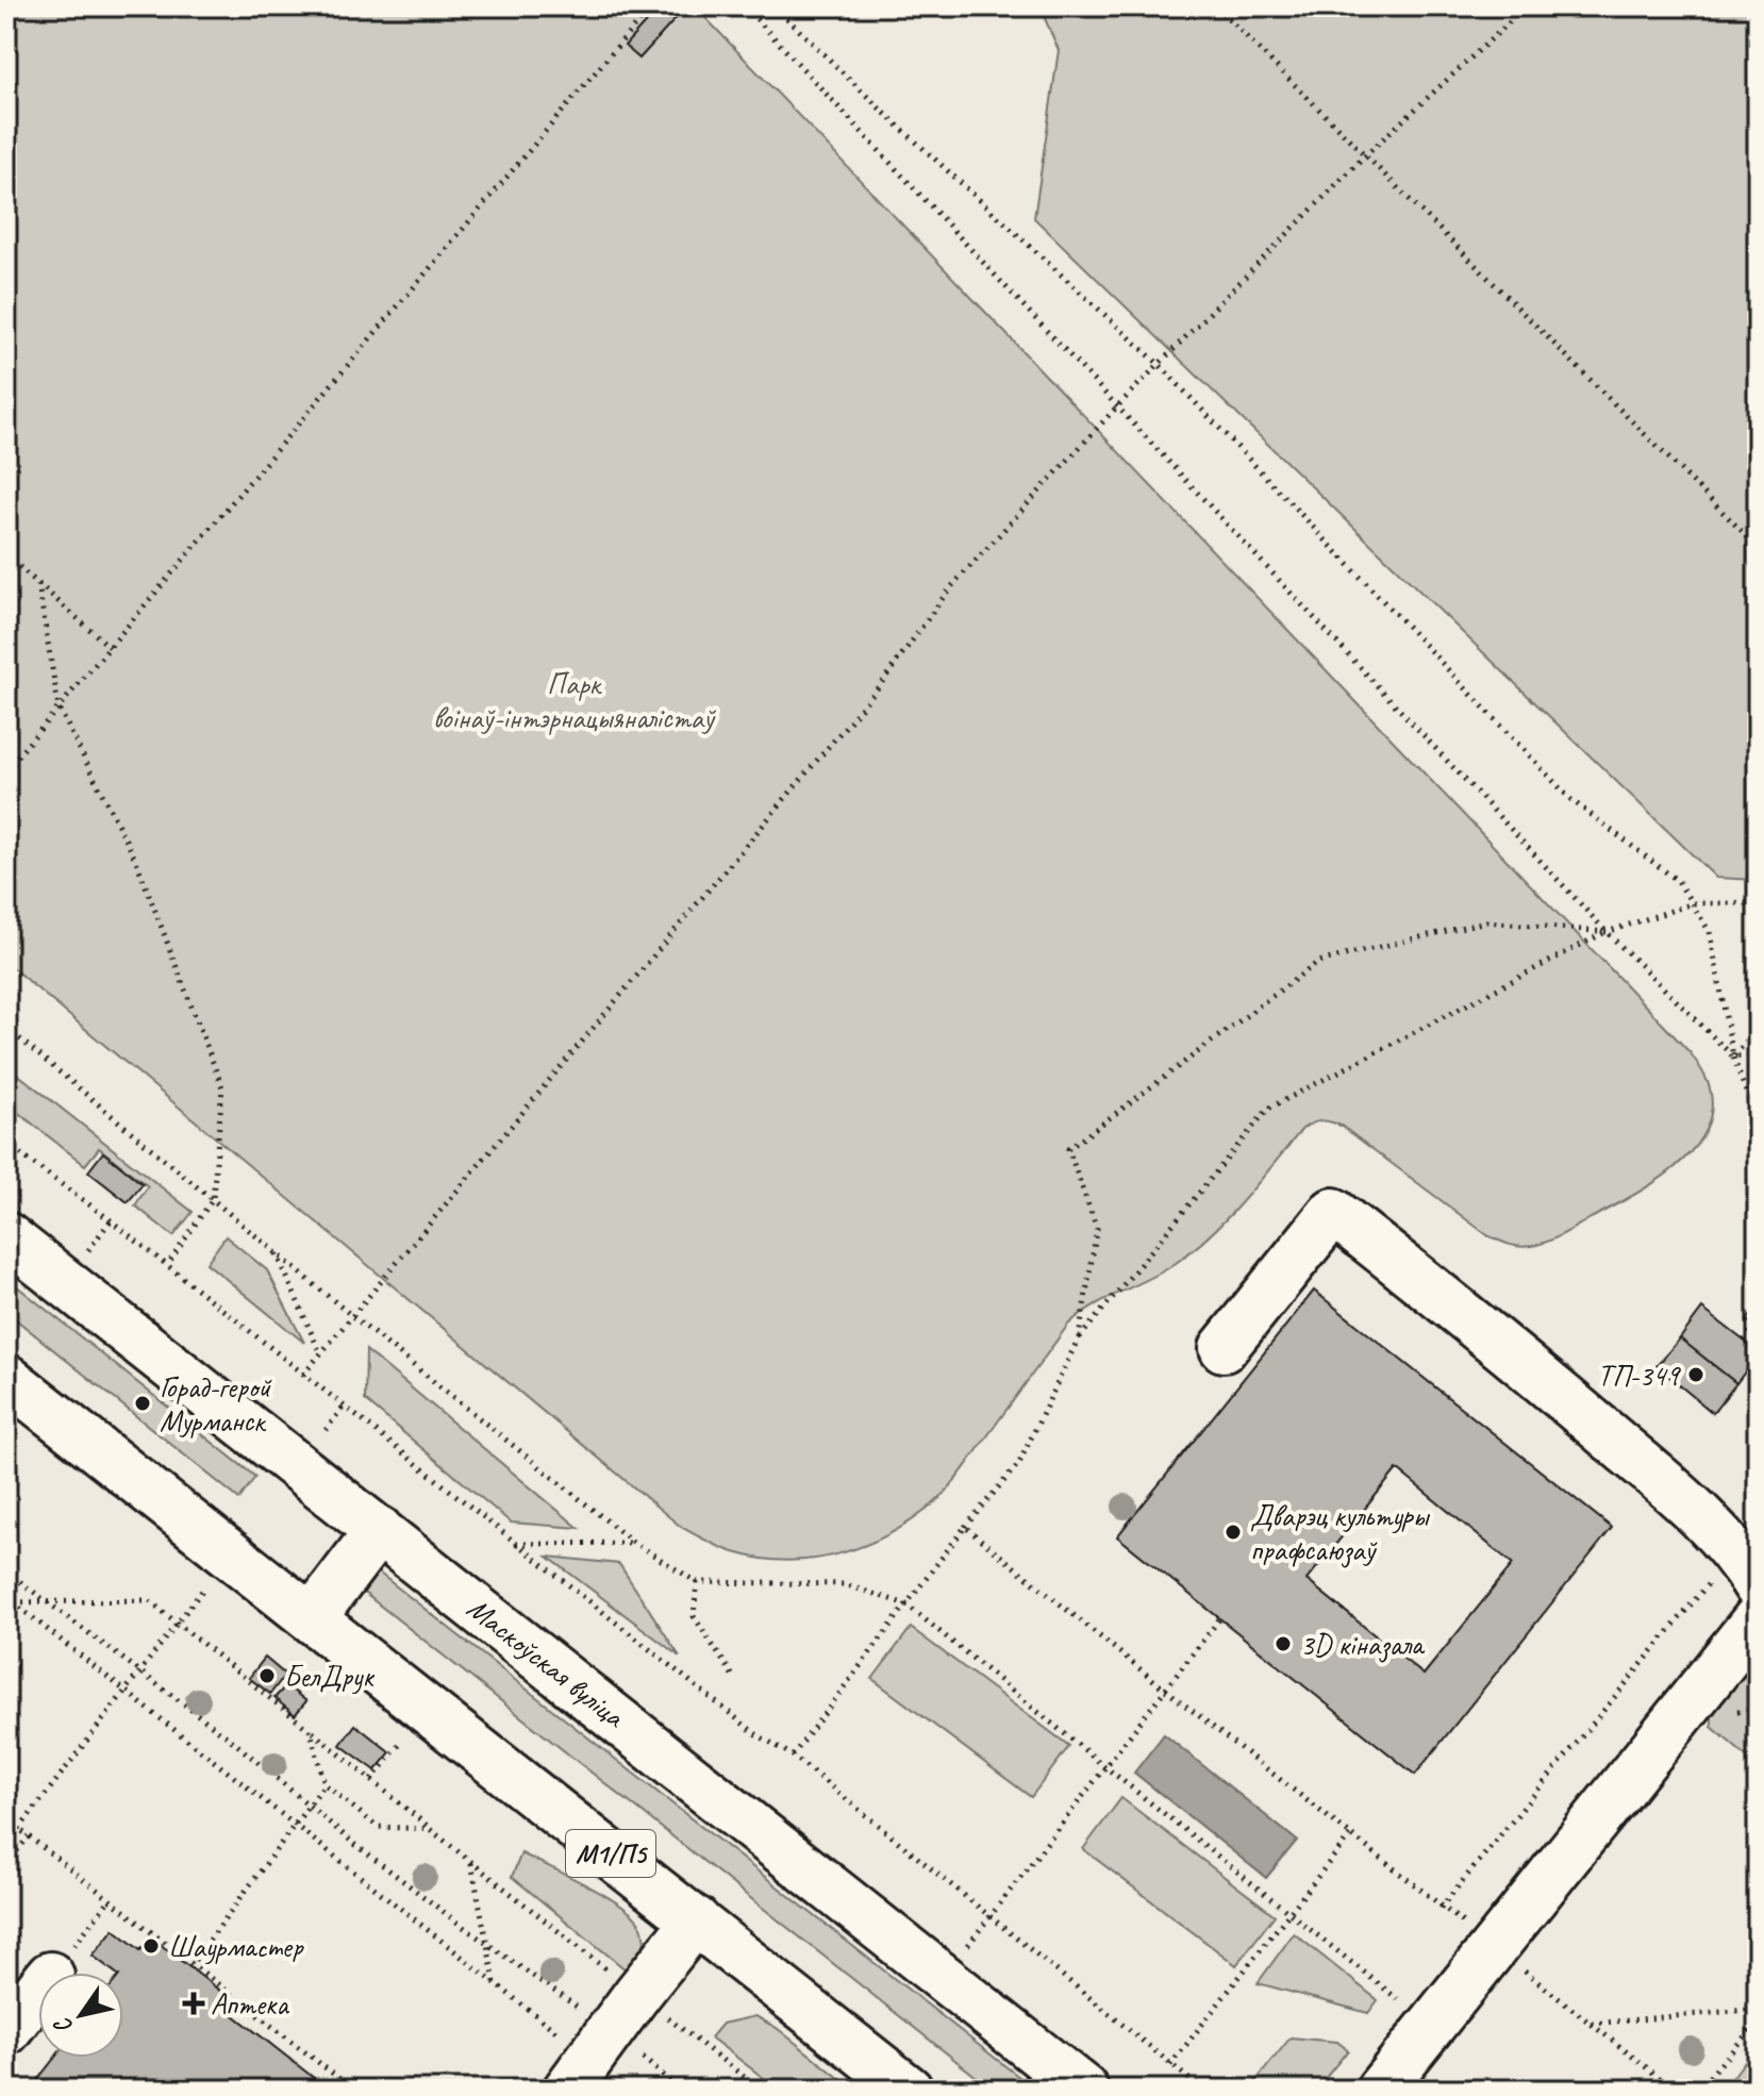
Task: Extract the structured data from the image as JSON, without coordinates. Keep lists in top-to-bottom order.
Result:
{
  "streets": {
    "main road": ["Маскоўская вуліца", "М1/П5"]
  },
  "parks": ["Парк воінаў-інтэрнацыяналістаў"],
  "places": {
    "other": [
      "ТП-349",
      "Горад-герой Мурманск",
      "Дварэц культуры прафсаюзаў",
      "3D кіназала",
      "БелДрук",
      "Шаурмастер"
    ],
    "health": ["Аптека"]
  },
  "north": "bottom left"
}
